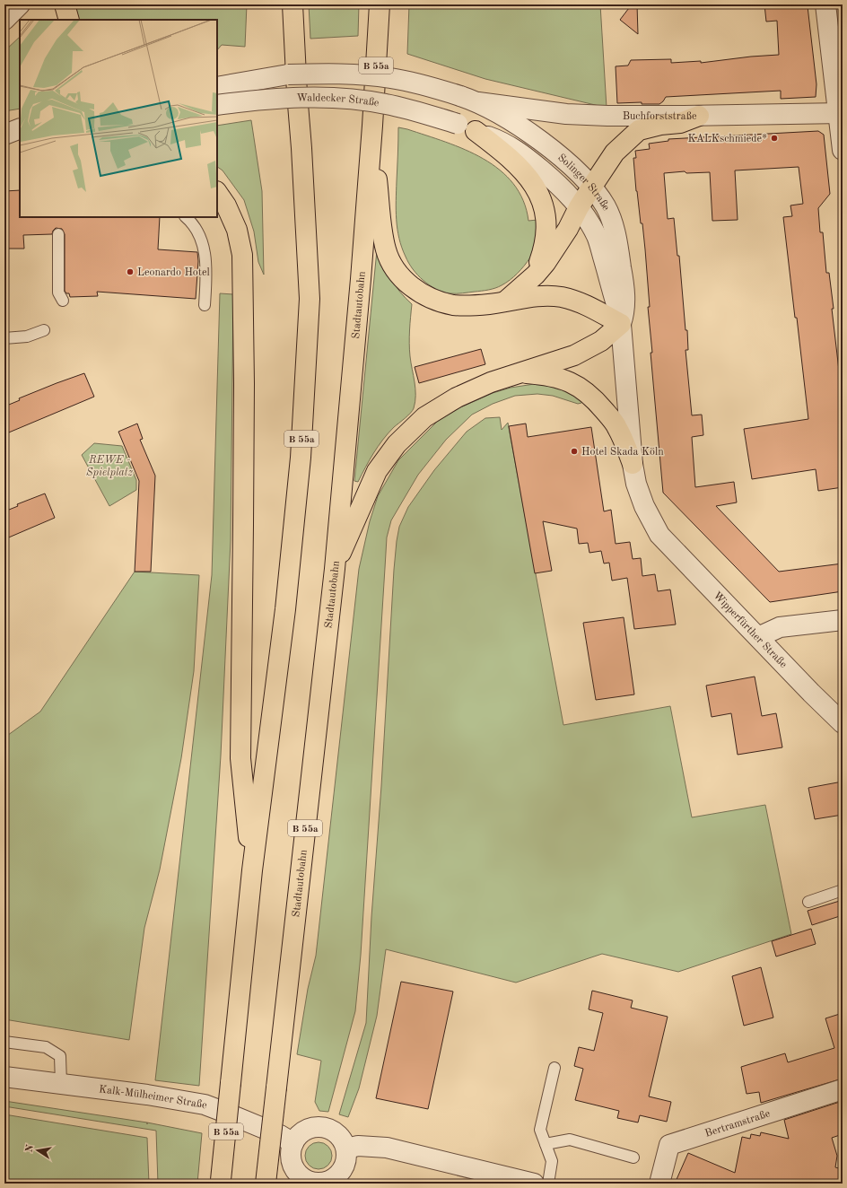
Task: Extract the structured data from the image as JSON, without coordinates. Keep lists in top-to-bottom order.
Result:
{
  "streets": {
    "highway": ["B 55a", "Stadtautobahn"],
    "street": [
      "Waldecker Straße",
      "Buchforststraße",
      "Solinger Straße",
      "Wipperfürther Straße",
      "Kalk-Mülheimer Straße",
      "Bertramstraße"
    ]
  },
  "crossings": [
    ["Waldecker Straße", "Solinger Straße"],
    ["Buchforststraße", "Solinger Straße"],
    ["Solinger Straße", "Wipperfürther Straße"]
  ],
  "parks": ["REWE - Spielplatz"],
  "places": ["KALKschmiede*", "Leonardo Hotel", "Hotel Skada Köln"],
  "north": "left"
}
